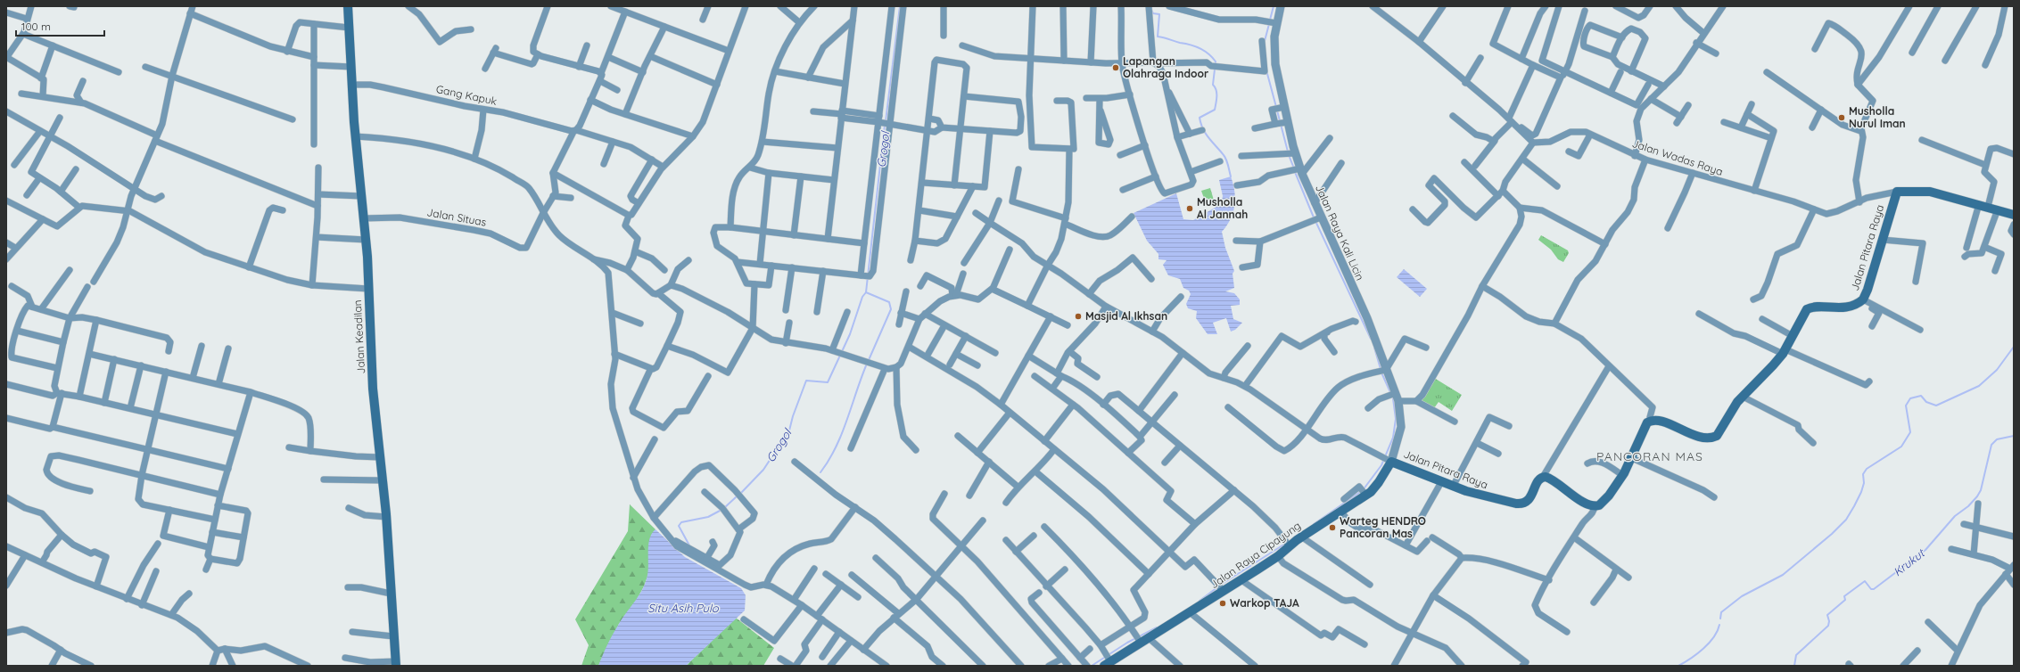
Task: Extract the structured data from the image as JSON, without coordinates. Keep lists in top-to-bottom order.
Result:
{
  "streets": {
    "main road": ["Jalan Pitara Raya", "Jalan Keadilan", "Jalan Raya Cipayung"],
    "street": [
      "Gang Kapuk",
      "Jalan Wadas Raya",
      "Jalan Situas",
      "Jalan Raya Kali Licin"
    ]
  },
  "crossings": [
    ["Gang Kapuk", "Jalan Keadilan"],
    ["Jalan Wadas Raya", "Jalan Pitara Raya"],
    ["Jalan Situas", "Jalan Keadilan"],
    ["Jalan Raya Kali Licin", "Jalan Pitara Raya"],
    ["Jalan Raya Kali Licin", "Jalan Raya Cipayung"],
    ["Jalan Pitara Raya", "Jalan Raya Cipayung"]
  ],
  "districts": ["PANCORAN MAS"],
  "water": ["Grogol", "Krukut", "Situ Asih Pulo"],
  "places": [
    "Lapangan Olahraga Indoor",
    "Musholla Nurul Iman",
    "Musholla Al Jannah",
    "Masjid Al Ikhsan",
    "Warteg HENDRO Pancoran Mas",
    "Warkop TAJA"
  ],
  "scale_bar": "100 m"
}
